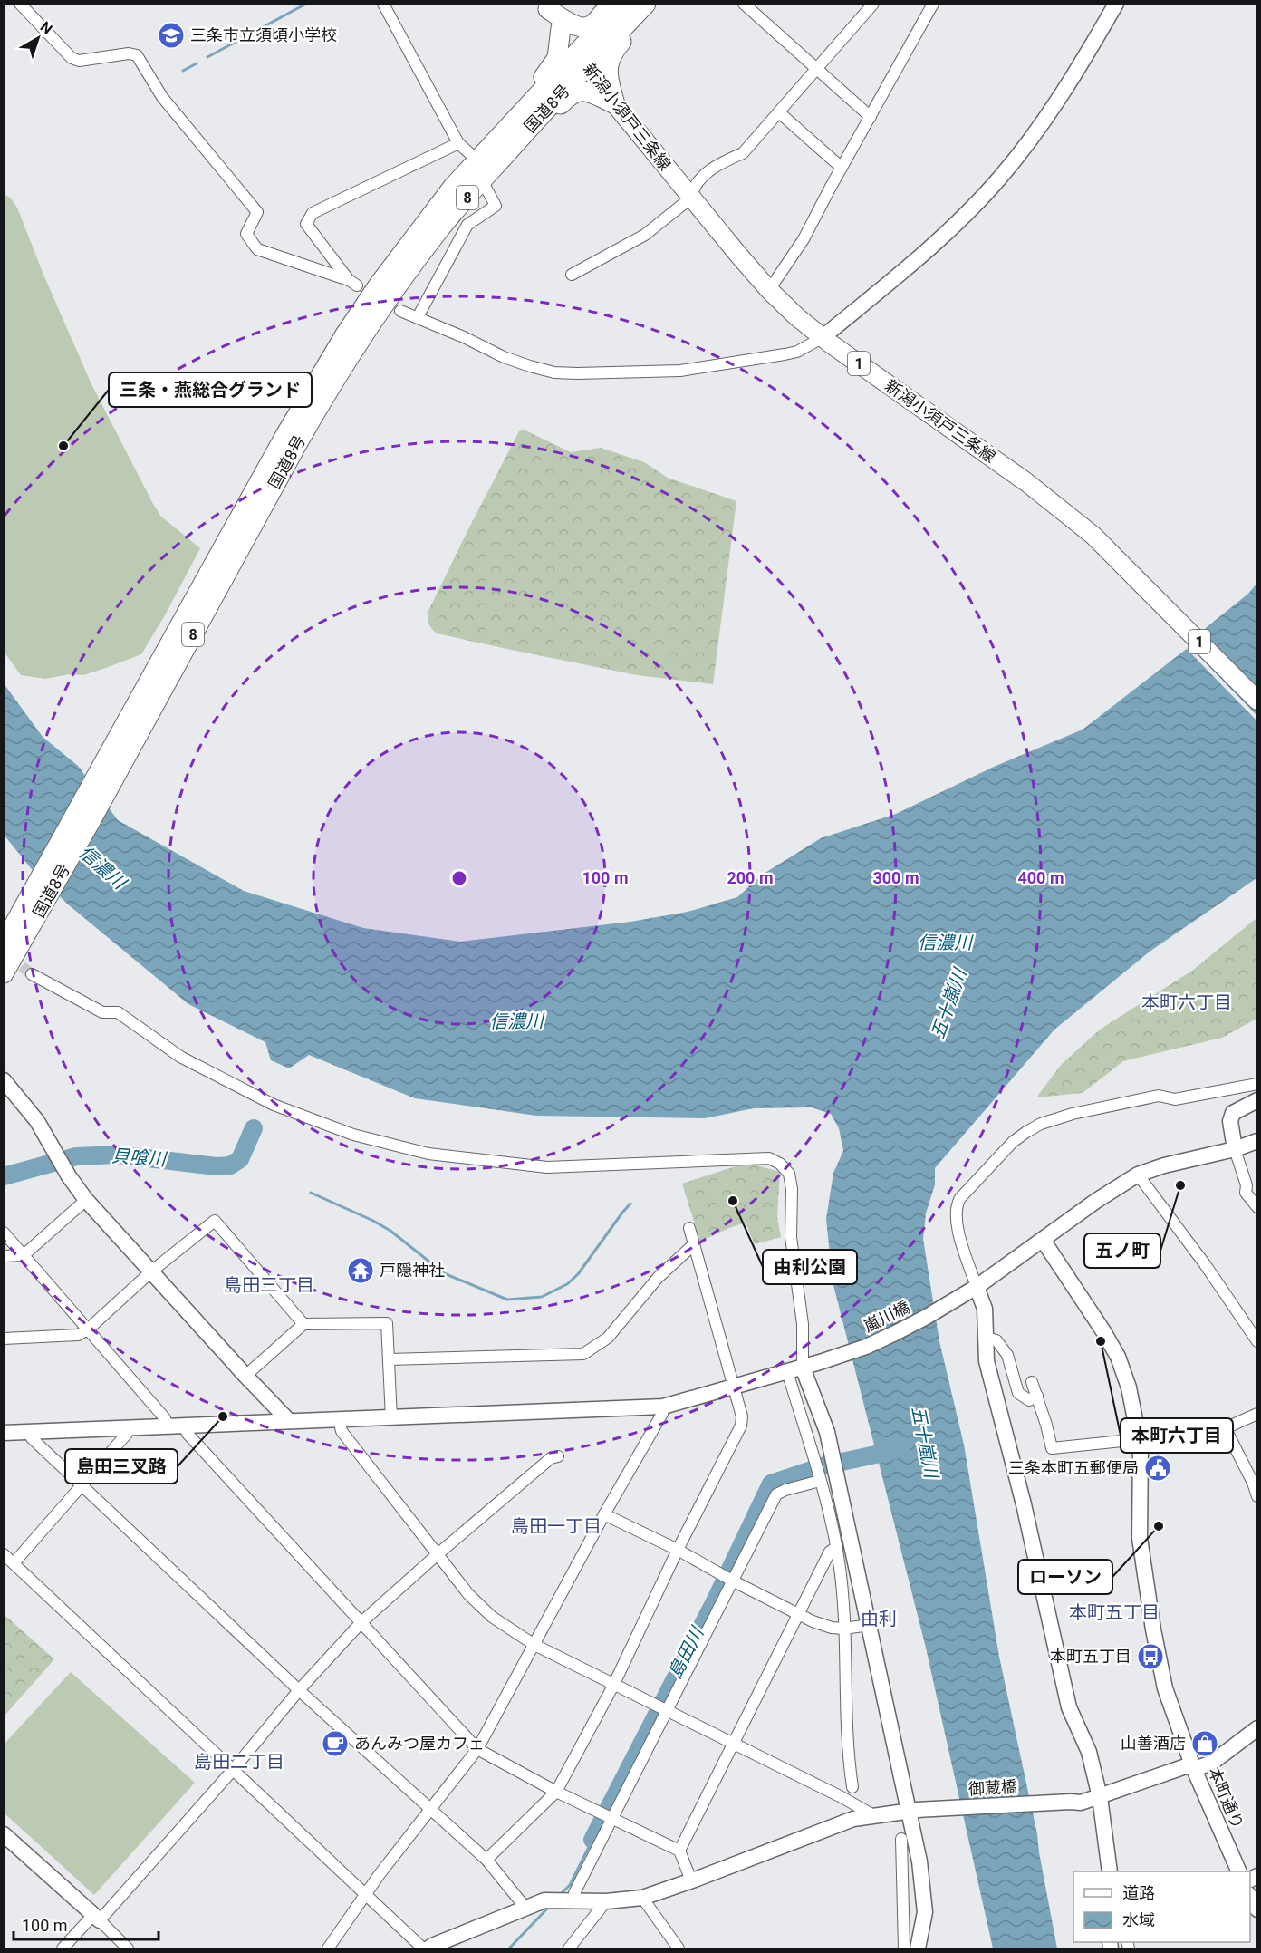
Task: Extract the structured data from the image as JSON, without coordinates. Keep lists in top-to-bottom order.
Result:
{
  "streets": {
    "highway": ["国道8号", "8"],
    "main road": ["新潟小須戸三条線", "1"],
    "street": ["嵐川橋", "御蔵橋", "本町通り"]
  },
  "crossings": [
    ["国道8号", "新潟小須戸三条線"],
    ["嵐川橋", "本町通り"],
    ["御蔵橋", "本町通り"]
  ],
  "districts": [
    "本町六丁目",
    "島田三丁目",
    "島田一丁目",
    "本町五丁目",
    "由利",
    "島田二丁目"
  ],
  "water": [
    "信濃川",
    "五十嵐川",
    "貝喰川",
    "島田川"
  ],
  "places": {
    "school or university": ["三条市立須頃小学校"],
    "other": [
      "三条・燕総合グランド",
      "五ノ町",
      "由利公園",
      "本町六丁目",
      "島田三叉路",
      "ローソン"
    ],
    "temple": ["戸隠神社"],
    "public building": ["三条本町五郵便局"],
    "bus stop": ["本町五丁目"],
    "cafe": ["あんみつ屋カフェ"],
    "shop": ["山善酒店"]
  },
  "legend": ["道路", "水域"],
  "scale_bar": "100 m",
  "north": "top right",
  "rings": [
    "100 m",
    "200 m",
    "300 m",
    "400 m"
  ]
}
